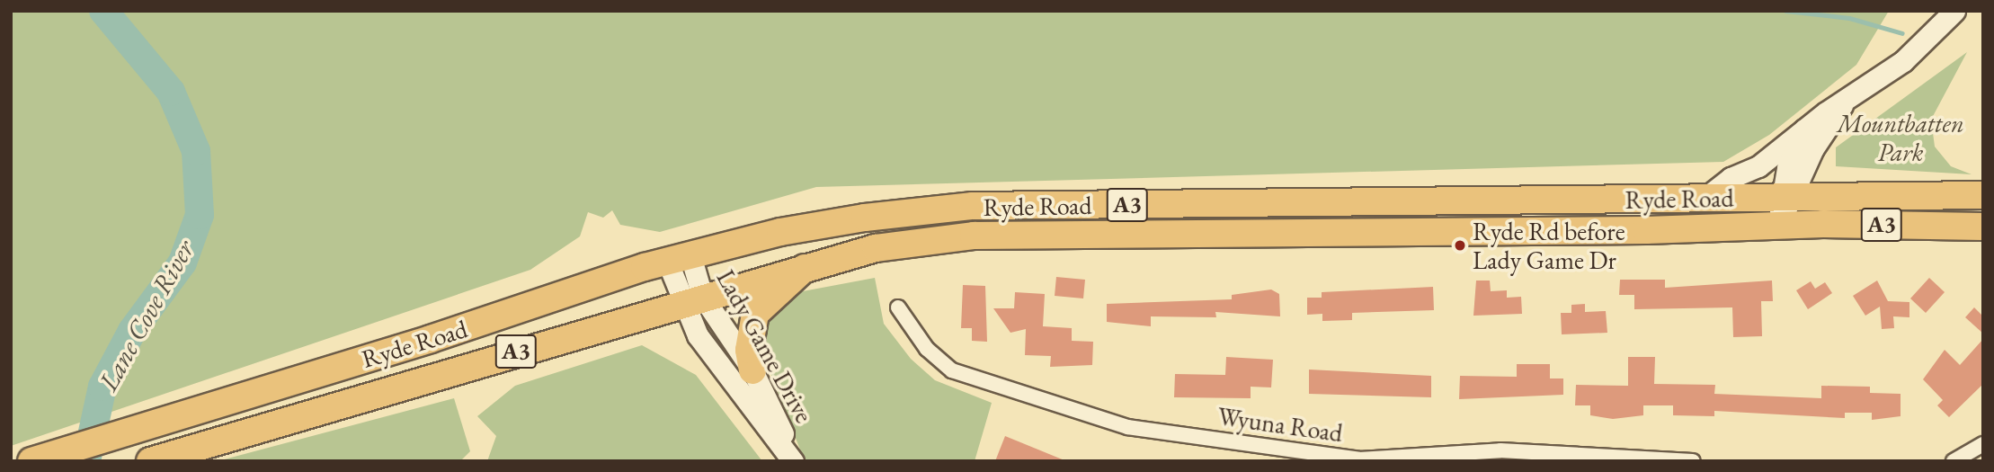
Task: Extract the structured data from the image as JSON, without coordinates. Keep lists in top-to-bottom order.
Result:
{
  "streets": {
    "highway": ["Ryde Road", "A3"],
    "main road": ["Lady Game Drive"],
    "street": ["Wyuna Road"]
  },
  "crossings": [
    ["Ryde Road", "Lady Game Drive"]
  ],
  "water": ["Lane Cove River"],
  "parks": ["Mountbatten Park"],
  "places": ["Ryde Rd before Lady Game Dr"]
}
